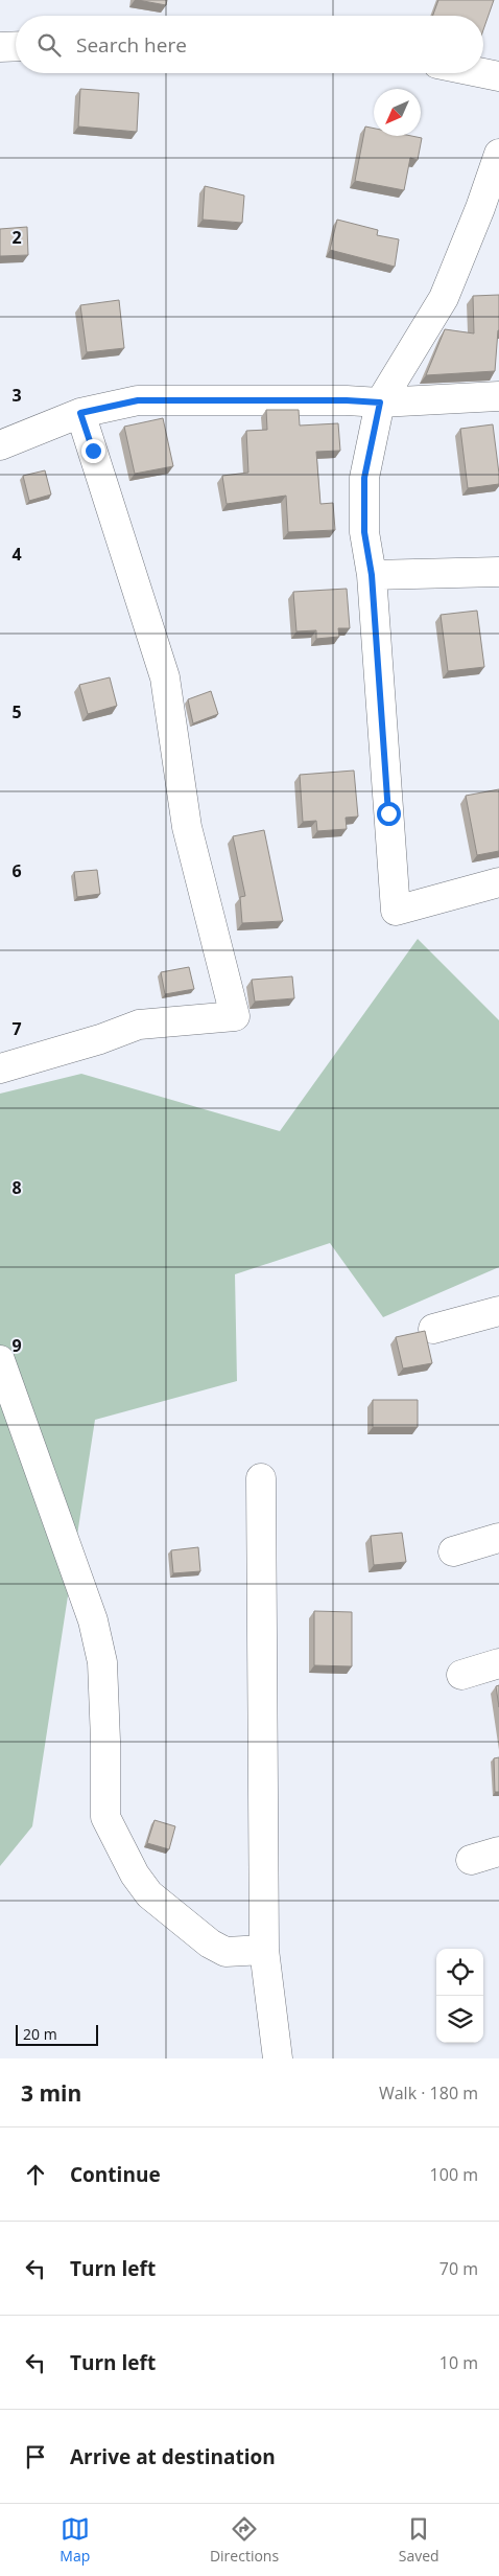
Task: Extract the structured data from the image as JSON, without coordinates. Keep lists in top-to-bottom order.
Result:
{
  "scale_bar": "20 m",
  "north": "bottom left",
  "page": {
    "search": "Search here",
    "scale": "20 m",
    "heading": ["3 min", "Walk · 180 m"],
    "list": [
      ["Continue", "100 m"],
      ["Turn left", "70 m"],
      ["Turn left", "10 m"],
      "Arrive at destination"
    ],
    "nav": ["Map", "Directions", "Saved"]
  },
  "grid": {
    "rows": [
      "2",
      "3",
      "4",
      "5",
      "6",
      "7",
      "8",
      "9"
    ]
  }
}
